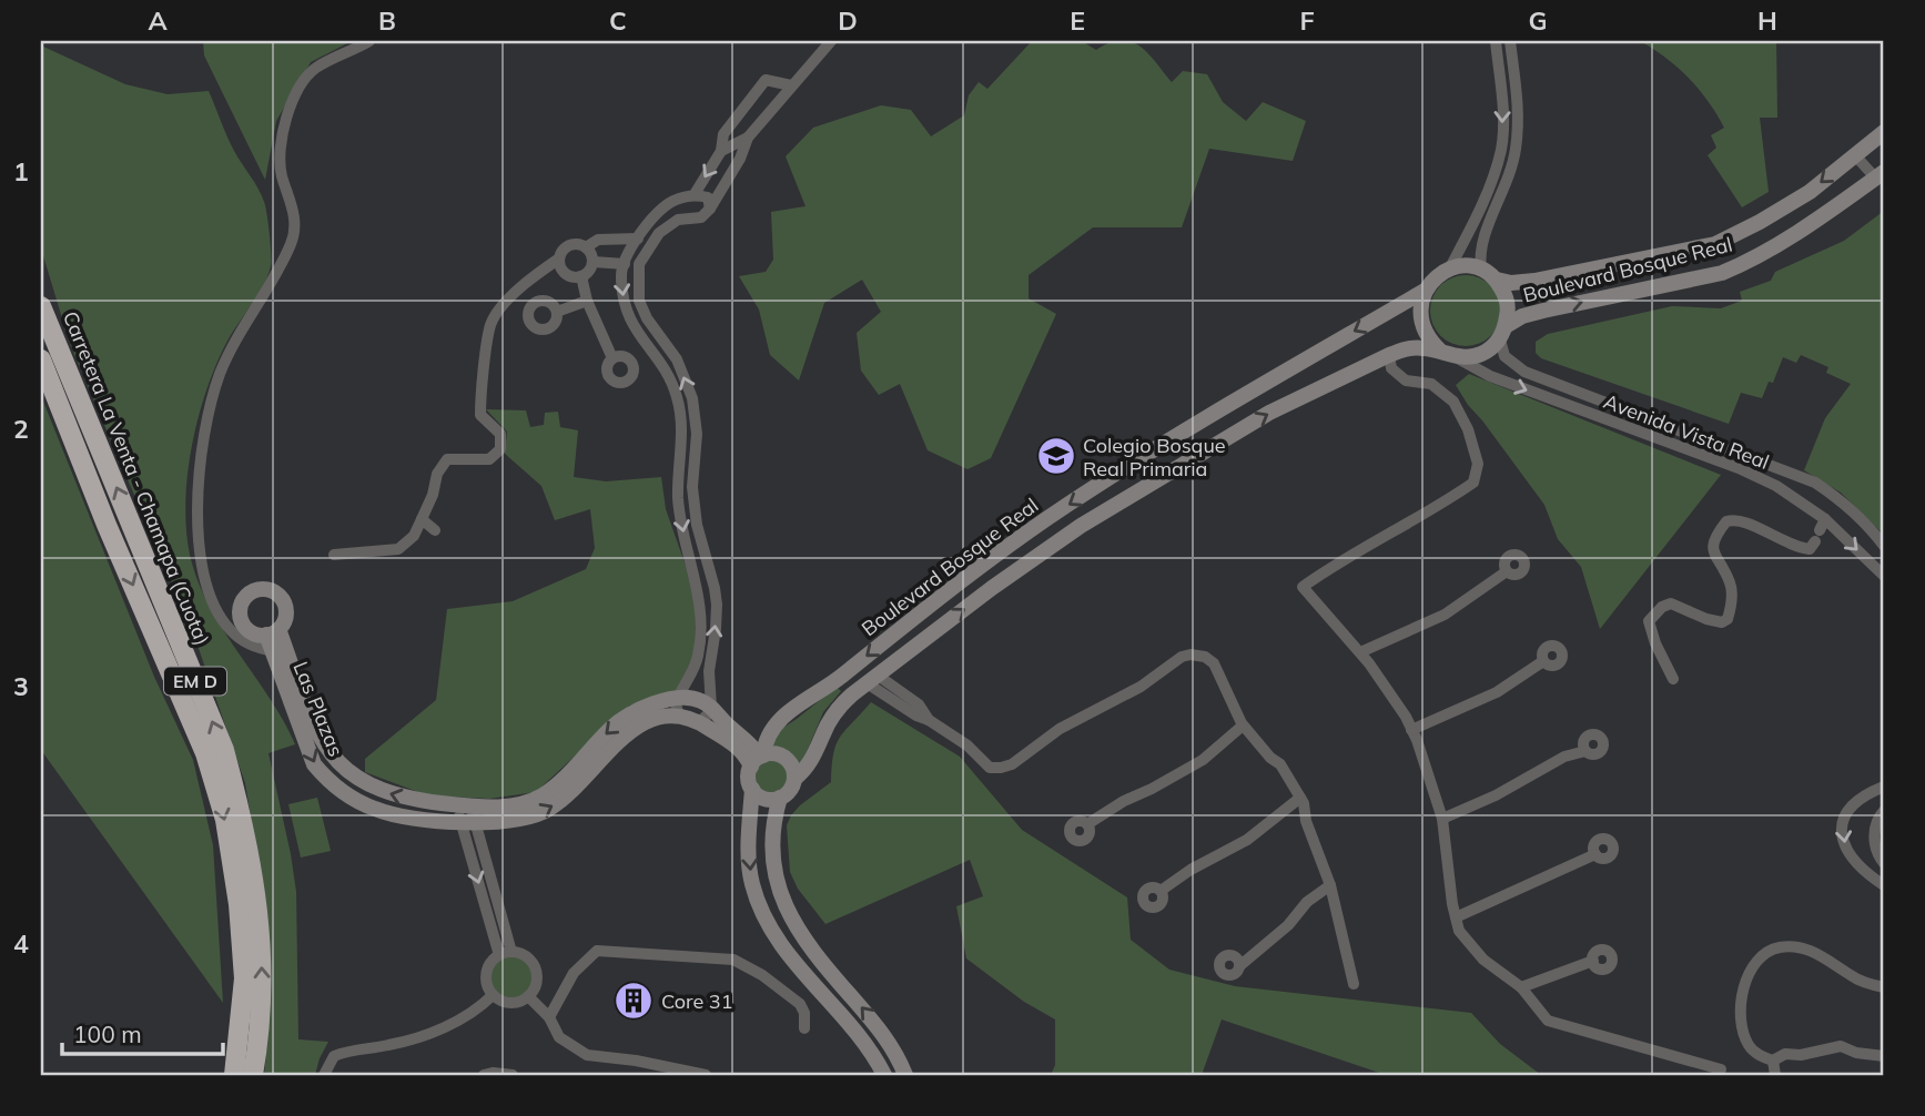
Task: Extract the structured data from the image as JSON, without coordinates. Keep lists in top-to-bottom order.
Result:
{
  "streets": {
    "highway": ["Carretera La Venta - Chamapa (Cuota)", "EM D"],
    "street": ["Boulevard Bosque Real", "Avenida Vista Real", "Las Plazas"]
  },
  "crossings": [
    ["Boulevard Bosque Real", "Avenida Vista Real"]
  ],
  "places": {
    "school or university": ["Colegio Bosque Real Primaria"],
    "building": ["Core 31"]
  },
  "scale_bar": "100 m",
  "grid": {
    "columns": [
      "A",
      "B",
      "C",
      "D",
      "E",
      "F",
      "G",
      "H"
    ],
    "rows": [
      "1",
      "2",
      "3",
      "4"
    ]
  }
}
